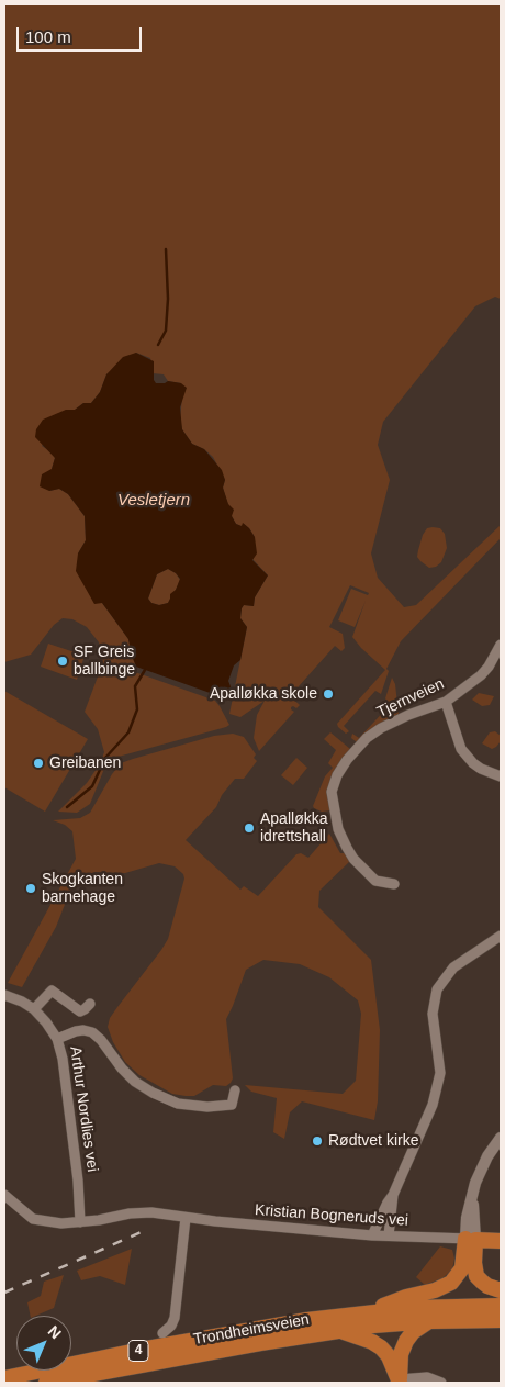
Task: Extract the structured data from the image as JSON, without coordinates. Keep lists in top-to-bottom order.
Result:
{
  "streets": {
    "highway": ["Trondheimsveien", "4"],
    "street": ["Tjernveien", "Arthur Nordlies vei", "Kristian Bogneruds vei"]
  },
  "crossings": [
    ["Arthur Nordlies vei", "Kristian Bogneruds vei"]
  ],
  "water": ["Vesletjern"],
  "places": [
    "SF Greis ballbinge",
    "Apalløkka skole",
    "Greibanen",
    "Apalløkka idrettshall",
    "Skogkanten barnehage",
    "Rødtvet kirke"
  ],
  "scale_bar": "100 m",
  "north": "top right"
}
